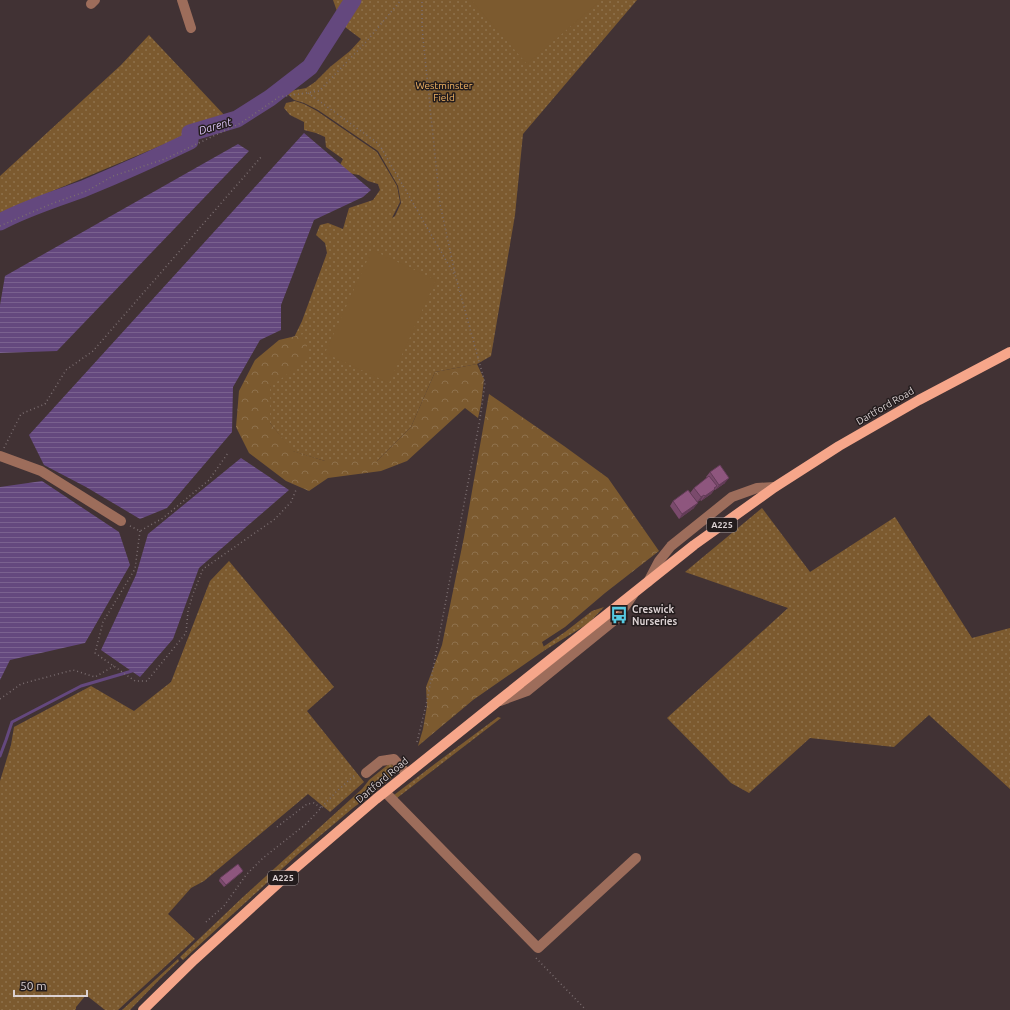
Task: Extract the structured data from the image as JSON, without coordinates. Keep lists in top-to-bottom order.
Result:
{
  "streets": {
    "main road": ["Dartford Road", "A225"]
  },
  "water": ["Darent"],
  "parks": ["Westminster Field"],
  "places": {
    "bus stop": ["Creswick Nurseries"]
  },
  "scale_bar": "50 m"
}
